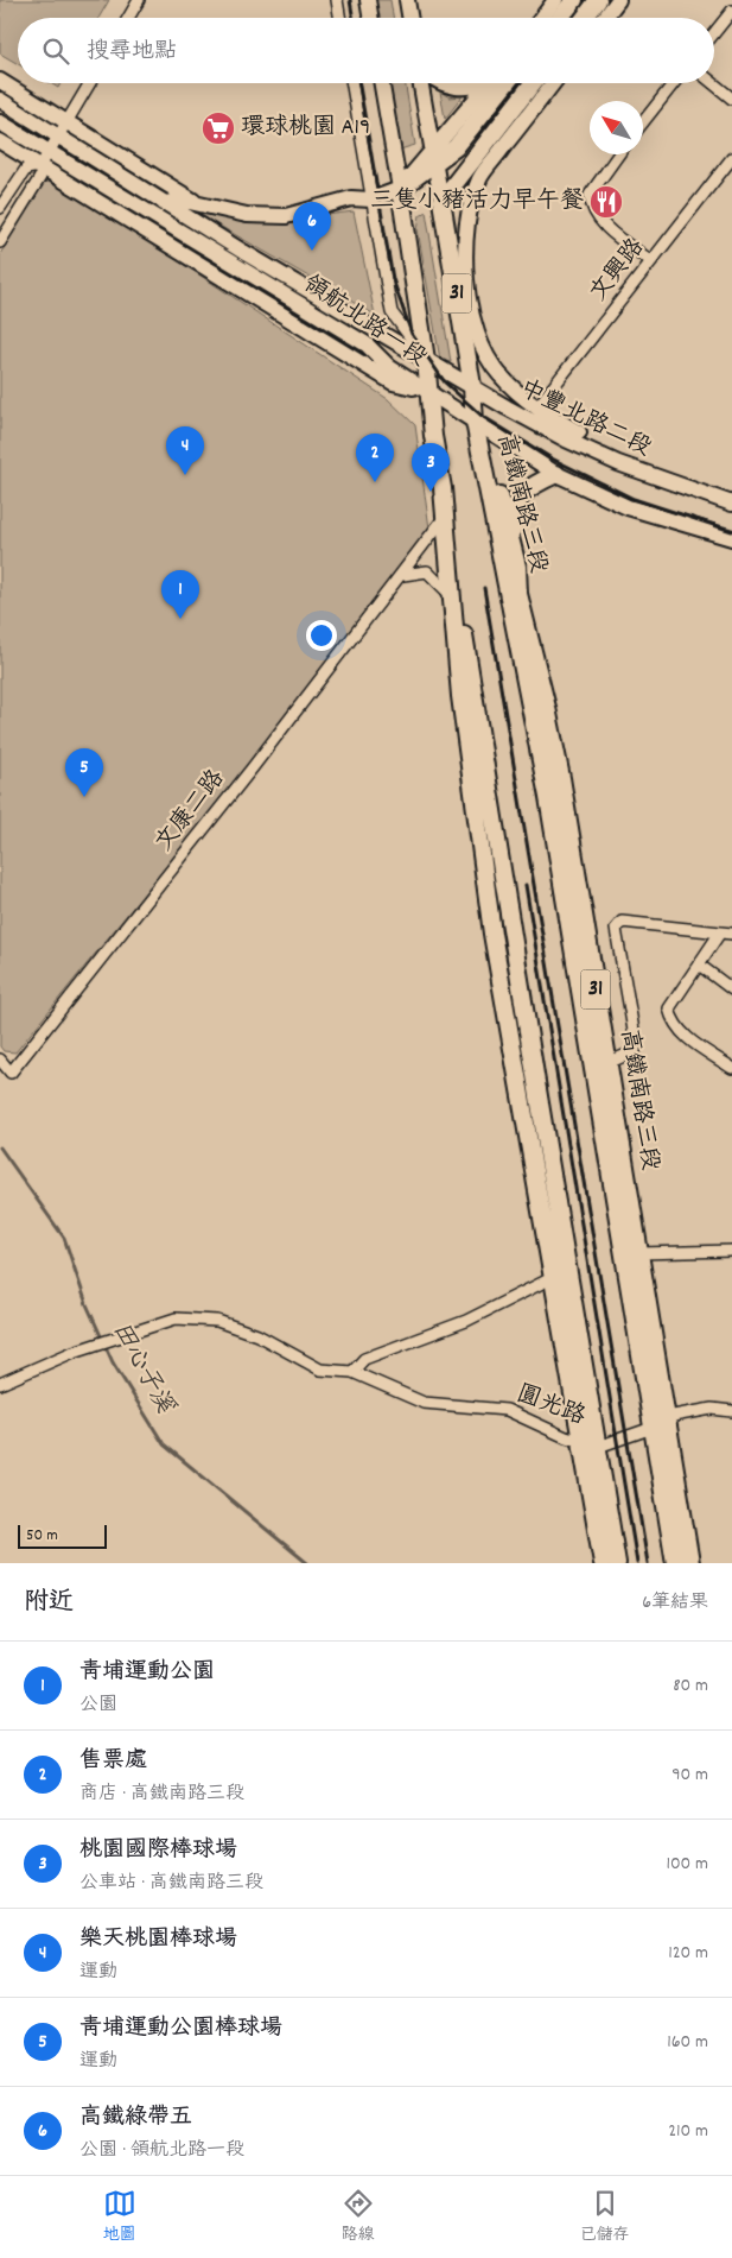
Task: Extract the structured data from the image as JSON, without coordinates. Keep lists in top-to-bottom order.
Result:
{
  "streets": {
    "main road": ["31", "高鐵南路三段"],
    "street": [
      "文興路",
      "領航北路一段",
      "中豐北路二段",
      "文康二路",
      "圓光路"
    ]
  },
  "crossings": [
    ["31", "領航北路一段"],
    ["31", "中豐北路二段"],
    ["31", "高鐵南路三段"],
    ["31", "文康二路"],
    ["31", "圓光路"],
    ["領航北路一段", "中豐北路二段"],
    ["高鐵南路三段", "圓光路"]
  ],
  "water": ["田心子溪"],
  "places": {
    "supermarket": ["環球桃園 A19"],
    "restaurant": ["三隻小豬活力早午餐"]
  },
  "scale_bar": "50 m",
  "north": "top left",
  "page": {
    "search": "搜尋地點",
    "pins": [
      "6",
      "4",
      "2",
      "3",
      "1",
      "5"
    ],
    "scale": "50 m",
    "heading": ["附近", "6筆結果"],
    "list": [
      {
        "mark": "1",
        "name": "青埔運動公園",
        "note": "公園",
        "value": "80 m"
      },
      {
        "mark": "2",
        "name": "售票處",
        "note": "商店 · 高鐵南路三段",
        "value": "90 m"
      },
      {
        "mark": "3",
        "name": "桃園國際棒球場",
        "note": "公車站 · 高鐵南路三段",
        "value": "100 m"
      },
      {
        "mark": "4",
        "name": "樂天桃園棒球場",
        "note": "運動",
        "value": "120 m"
      },
      {
        "mark": "5",
        "name": "青埔運動公園棒球場",
        "note": "運動",
        "value": "160 m"
      },
      {
        "mark": "6",
        "name": "高鐵綠帶五",
        "note": "公園 · 領航北路一段",
        "value": "210 m"
      }
    ],
    "nav": ["地圖", "路線", "已儲存"]
  }
}
